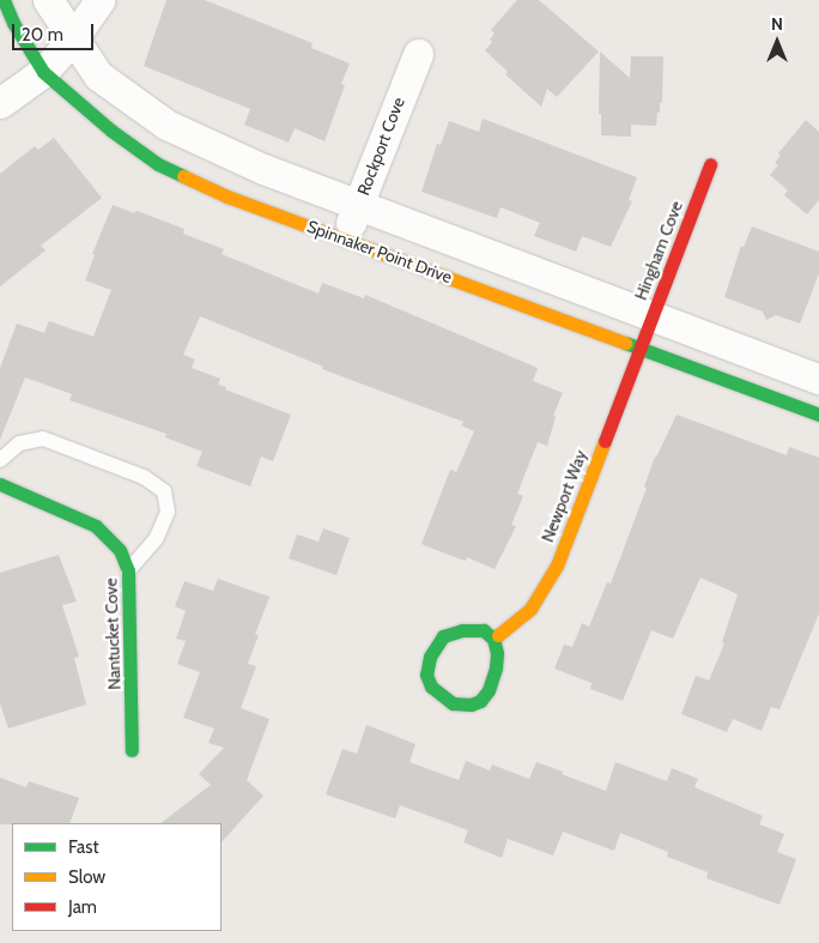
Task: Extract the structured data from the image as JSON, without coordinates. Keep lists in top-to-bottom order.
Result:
{
  "streets": {
    "street": [
      "Rockport Cove",
      "Hingham Cove",
      "Spinnaker Point Drive",
      "Newport Way",
      "Nantucket Cove"
    ]
  },
  "crossings": [
    ["Rockport Cove", "Spinnaker Point Drive"],
    ["Hingham Cove", "Spinnaker Point Drive"],
    ["Hingham Cove", "Newport Way"],
    ["Spinnaker Point Drive", "Newport Way"]
  ],
  "legend": ["Fast", "Slow", "Jam"],
  "scale_bar": "20 m",
  "north": "top"
}
